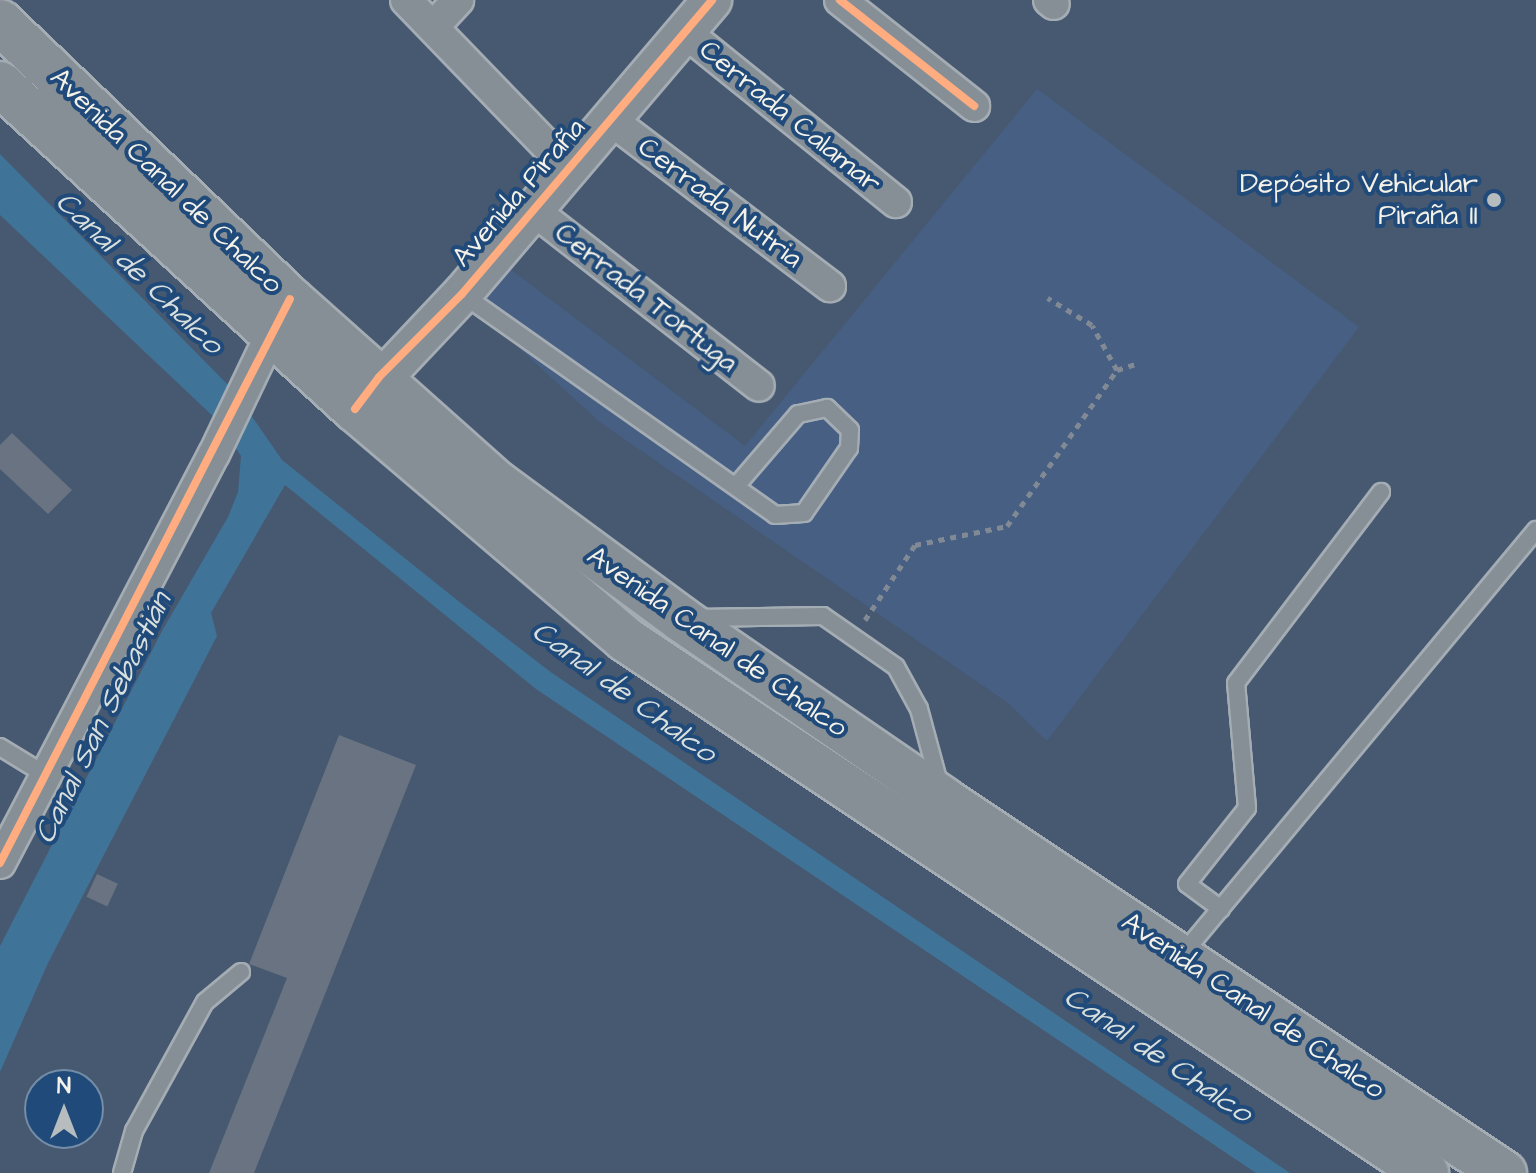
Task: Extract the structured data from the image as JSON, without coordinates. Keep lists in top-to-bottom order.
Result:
{
  "streets": {
    "main road": ["Avenida Canal de Chalco"],
    "street": [
      "Cerrada Calamar",
      "Avenida Piraña",
      "Cerrada Nutria",
      "Cerrada Tortuga"
    ]
  },
  "crossings": [
    ["Cerrada Calamar", "Avenida Piraña"],
    ["Avenida Canal de Chalco", "Avenida Piraña"],
    ["Avenida Piraña", "Cerrada Nutria"],
    ["Avenida Piraña", "Cerrada Tortuga"]
  ],
  "water": ["Canal de Chalco", "Canal San Sebastián"],
  "places": ["Depósito Vehicular Piraña II"],
  "north": "top"
}
